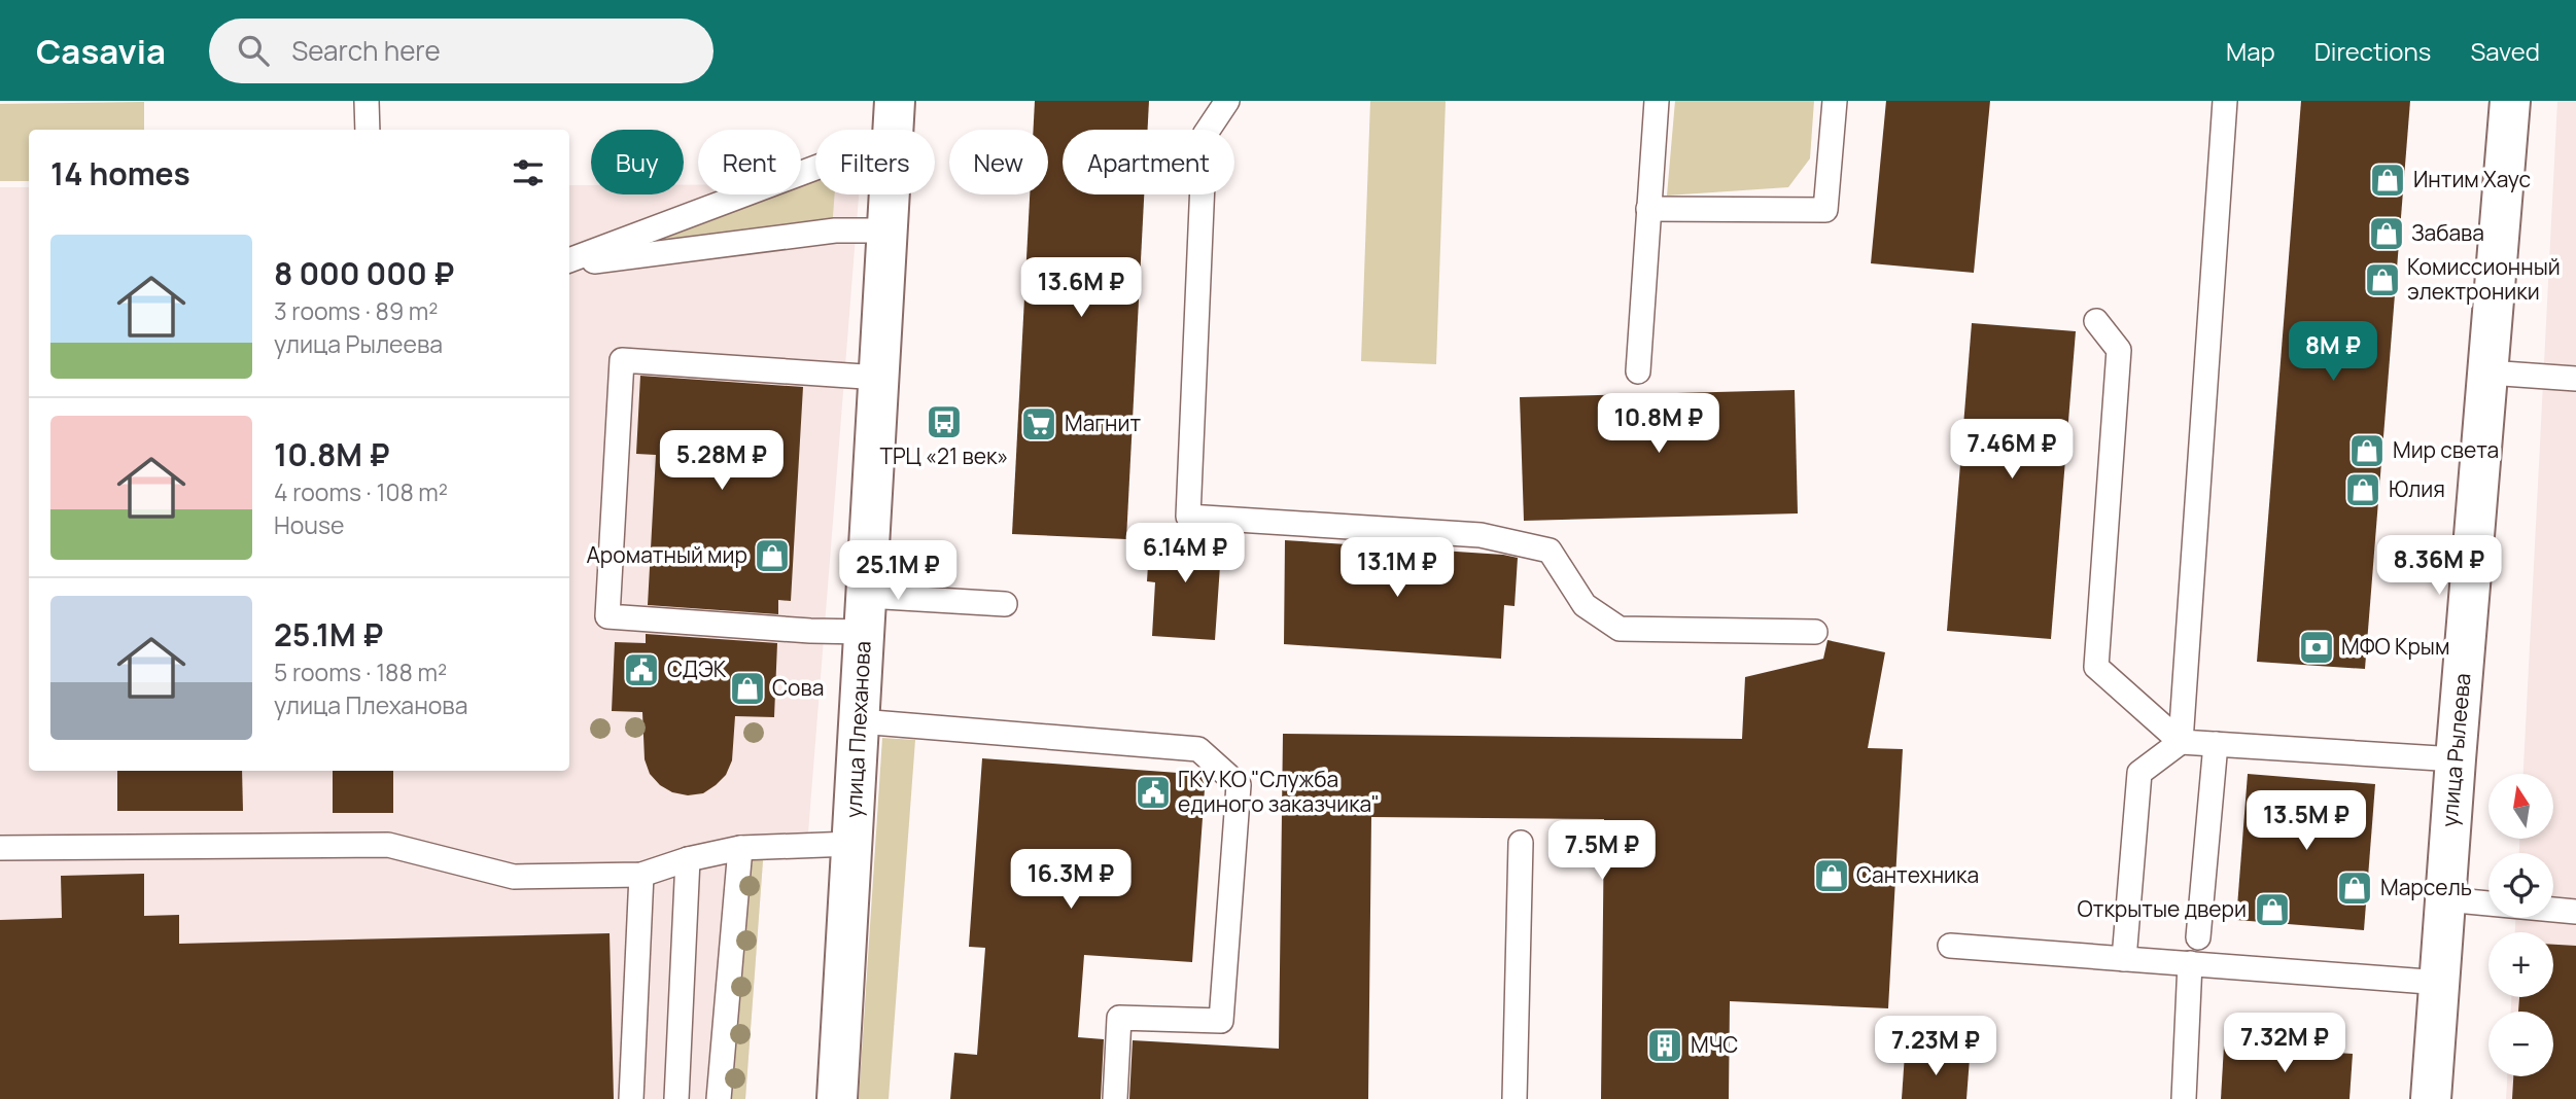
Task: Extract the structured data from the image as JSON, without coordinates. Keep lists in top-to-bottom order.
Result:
{
  "streets": {
    "main road": ["улица Плеханова", "улица Рылеева"]
  },
  "places": {
    "shop": [
      "Интим Хаус",
      "Забава",
      "Комиссионный электроники",
      "Мир света",
      "Юлия",
      "Ароматный мир",
      "Сова",
      "Сантехника",
      "Марсель",
      "Открытые двери"
    ],
    "bus stop": ["ТРЦ «21 век»"],
    "supermarket": ["Магнит"],
    "bank": ["МФО Крым"],
    "public building": ["СДЭК", "ГКУ КО \"Служба единого заказчика\""],
    "building": ["МЧС"]
  },
  "north": "top",
  "page": {
    "header": "Casavia",
    "search": "Search here",
    "nav": ["Map", "Directions", "Saved"],
    "chip": [
      "Buy",
      "Rent",
      "Filters",
      "New",
      "Apartment"
    ],
    "heading": "14 homes",
    "list": [
      {
        "name": "8 000 000 ₽",
        "note": "3 rooms · 89 m² · улица Рылеева"
      },
      {
        "name": "10.8M ₽",
        "note": "4 rooms · 108 m² · House"
      },
      {
        "name": "25.1M ₽",
        "note": "5 rooms · 188 m² · улица Плеханова"
      }
    ],
    "price": [
      "13.6M ₽",
      "8M ₽",
      "10.8M ₽",
      "7.46M ₽",
      "5.28M ₽",
      "6.14M ₽",
      "8.36M ₽",
      "13.1M ₽",
      "25.1M ₽",
      "13.5M ₽",
      "7.5M ₽",
      "16.3M ₽",
      "7.32M ₽",
      "7.23M ₽"
    ],
    "map_buttons": ["+", "−"]
  }
}
